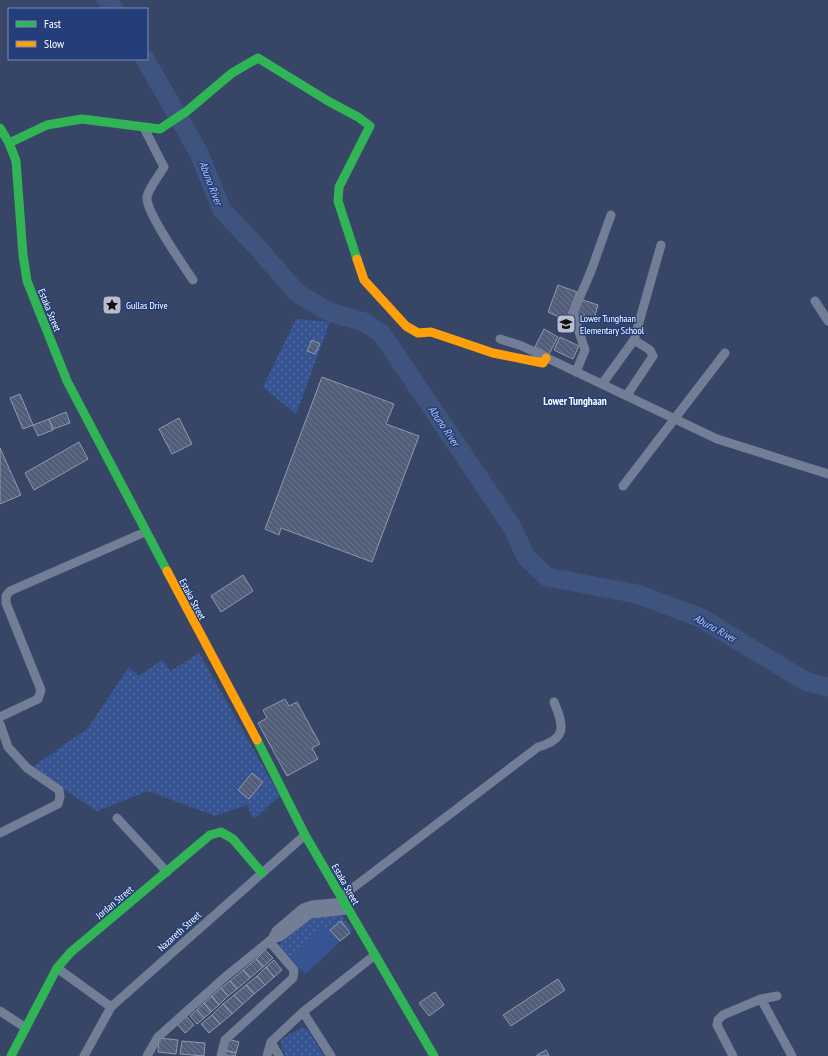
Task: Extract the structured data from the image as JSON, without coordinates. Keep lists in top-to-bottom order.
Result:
{
  "streets": {
    "street": ["Estaka Street", "Jordan Street", "Nazareth Street"]
  },
  "crossings": [
    ["Estaka Street", "Nazareth Street"],
    ["Jordan Street", "Nazareth Street"]
  ],
  "districts": ["Lower Tunghaan"],
  "water": ["Abuno River"],
  "places": {
    "place": ["Gullas Drive"],
    "school or university": ["Lower Tunghaan Elementary School"]
  },
  "legend": ["Fast", "Slow"]
}
